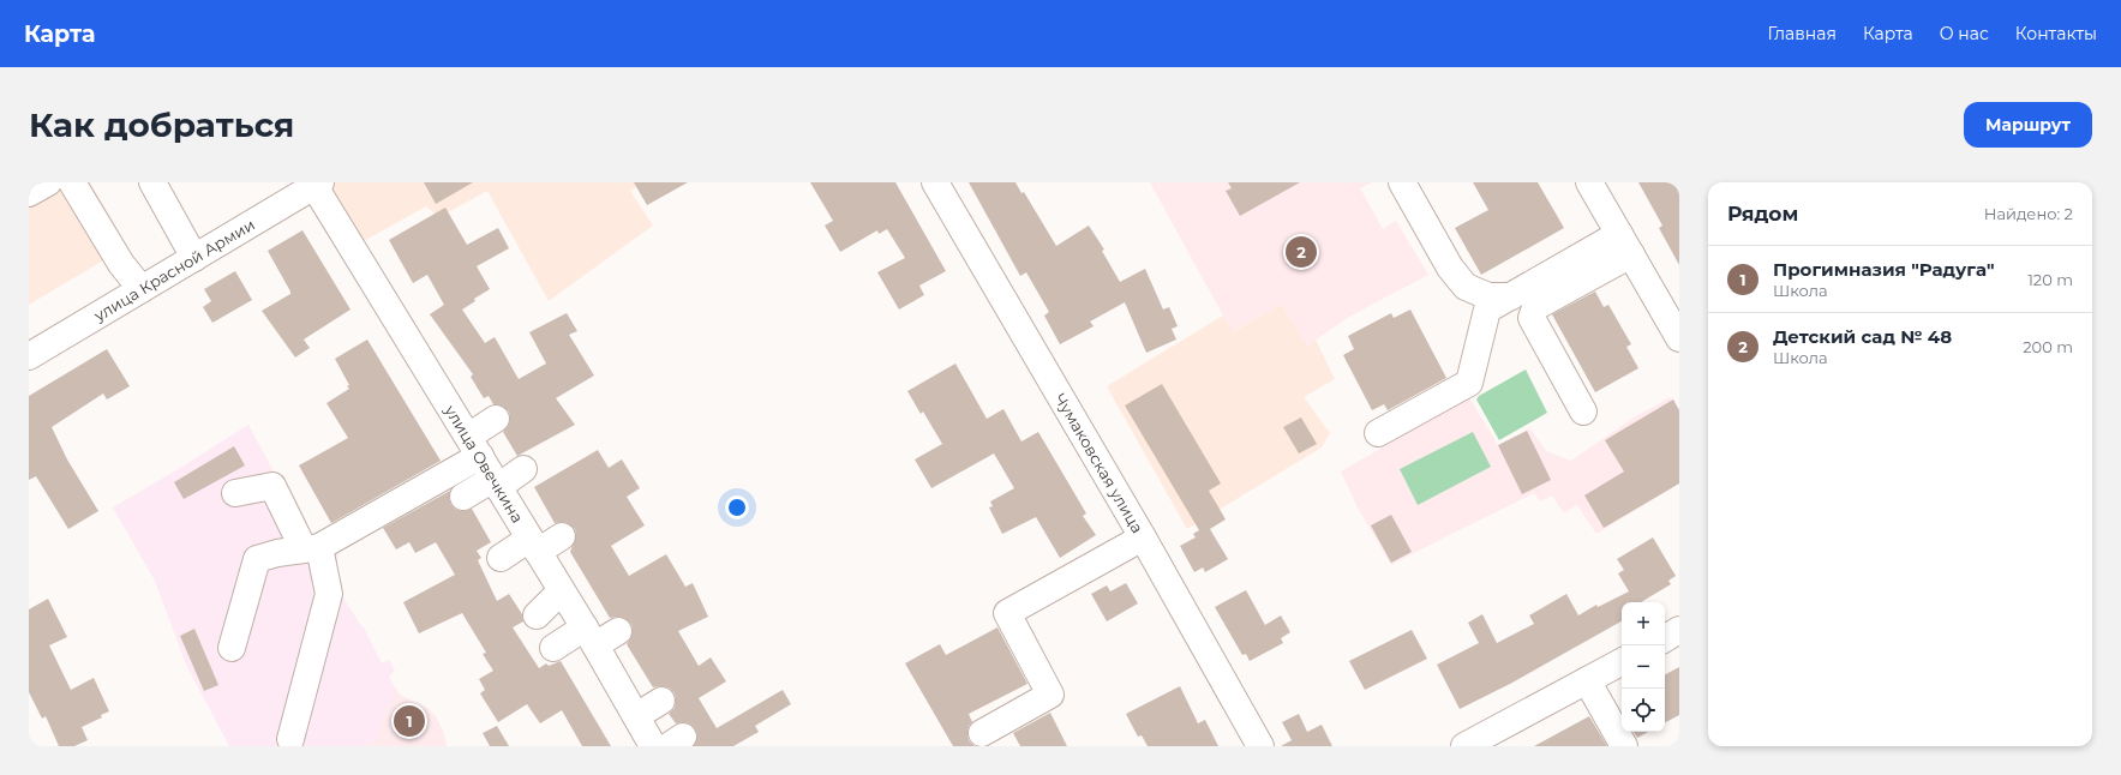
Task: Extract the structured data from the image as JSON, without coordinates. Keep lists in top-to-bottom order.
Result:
{
  "streets": {
    "street": ["улица Красной Армии", "улица Овечкина", "Чумаковская улица"]
  },
  "crossings": [
    ["улица Красной Армии", "улица Овечкина"]
  ],
  "page": {
    "header": "Карта",
    "nav": [
      "Главная",
      "Карта",
      "О нас",
      "Контакты"
    ],
    "buttons": "Маршрут",
    "title": "Как добраться",
    "heading": ["Рядом", "Найдено: 2"],
    "pins": ["2", "1"],
    "list": [
      {
        "mark": "1",
        "name": "Прогимназия \"Радуга\"",
        "note": "Школа",
        "value": "120 m"
      },
      {
        "mark": "2",
        "name": "Детский сад № 48",
        "note": "Школа",
        "value": "200 m"
      }
    ],
    "map_buttons": ["+", "−"]
  }
}
